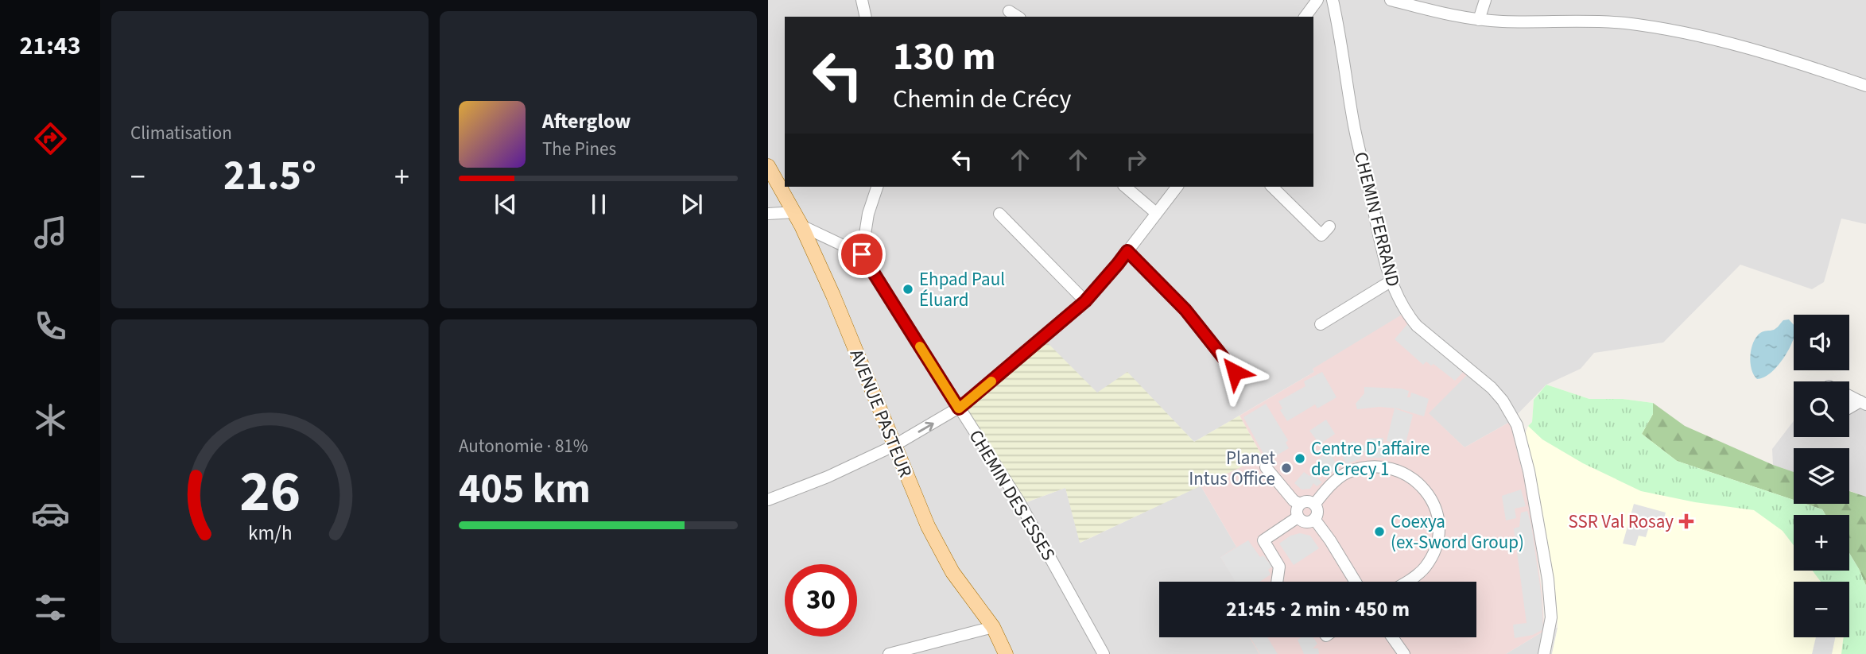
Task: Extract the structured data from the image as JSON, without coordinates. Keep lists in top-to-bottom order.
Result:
{
  "streets": {
    "main road": ["AVENUE PASTEUR"],
    "street": ["CHEMIN FERRAND", "CHEMIN DES ESSES"]
  },
  "places": {
    "other": [
      "Ehpad Paul Éluard",
      "Centre D'affaire de Crecy 1",
      "Planet Intus Office",
      "Coexya (ex-Sword Group)"
    ],
    "health": ["SSR Val Rosay"]
  },
  "page": {
    "tabs": "21:43",
    "tile": [
      "Climatisation",
      ["Autonomie · 81%", "405 km"]
    ],
    "turn": ["130 m", "Chemin de Crécy"],
    "song": ["Afterglow", "The Pines"],
    "heat": ["−", "21.5°", "+"],
    "map_buttons": ["+", "−"],
    "limit": "30",
    "trip": "21:45 · 2 min · 450 m",
    "gauge": ["26", "km/h"]
  }
}
